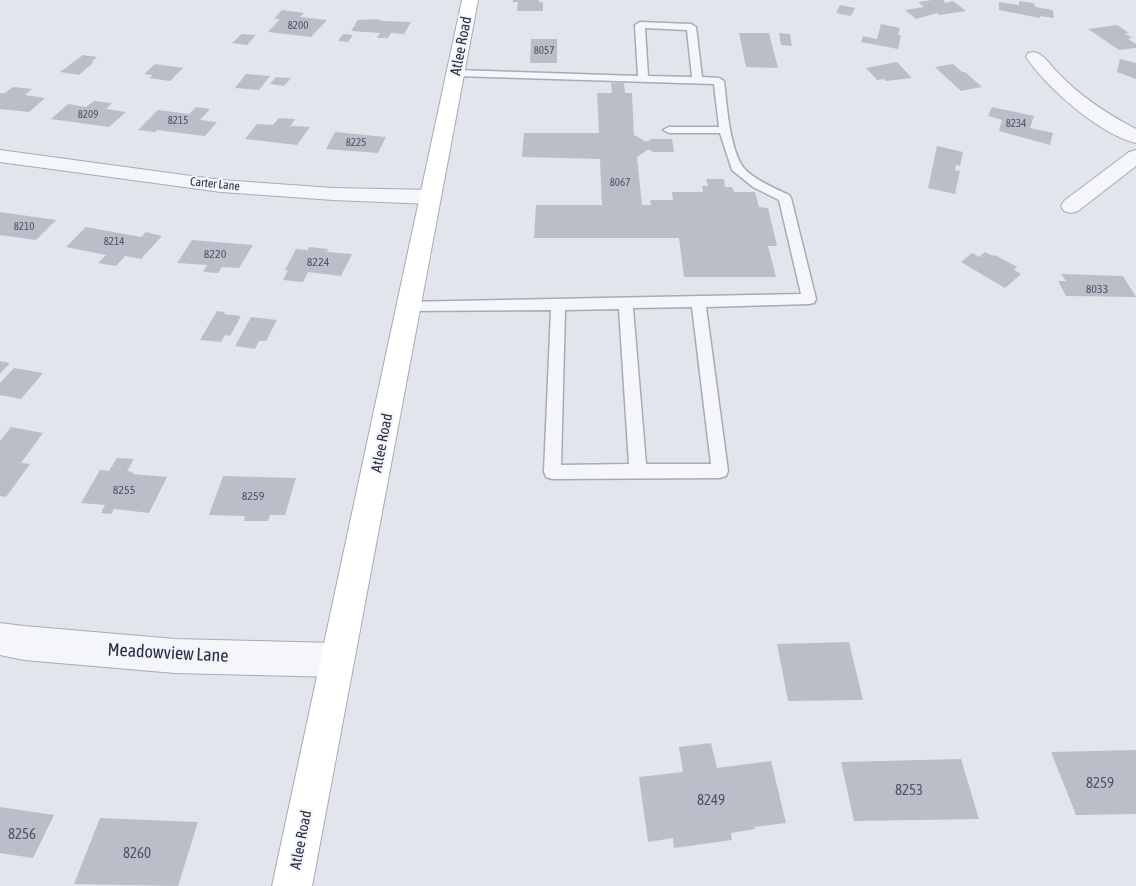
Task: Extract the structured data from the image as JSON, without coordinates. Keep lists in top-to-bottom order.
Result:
{
  "streets": {
    "main road": ["Atlee Road"],
    "street": ["Carter Lane", "Meadowview Lane"]
  },
  "crossings": [
    ["Atlee Road", "Carter Lane"],
    ["Atlee Road", "Meadowview Lane"]
  ],
  "house_numbers": [
    "8200",
    "8057",
    "8209",
    "8215",
    "8234",
    "8225",
    "8067",
    "8210",
    "8214",
    "8220",
    "8224",
    "8033",
    "8255",
    "8259",
    "8259",
    "8253",
    "8249",
    "8256",
    "8260"
  ]
}
